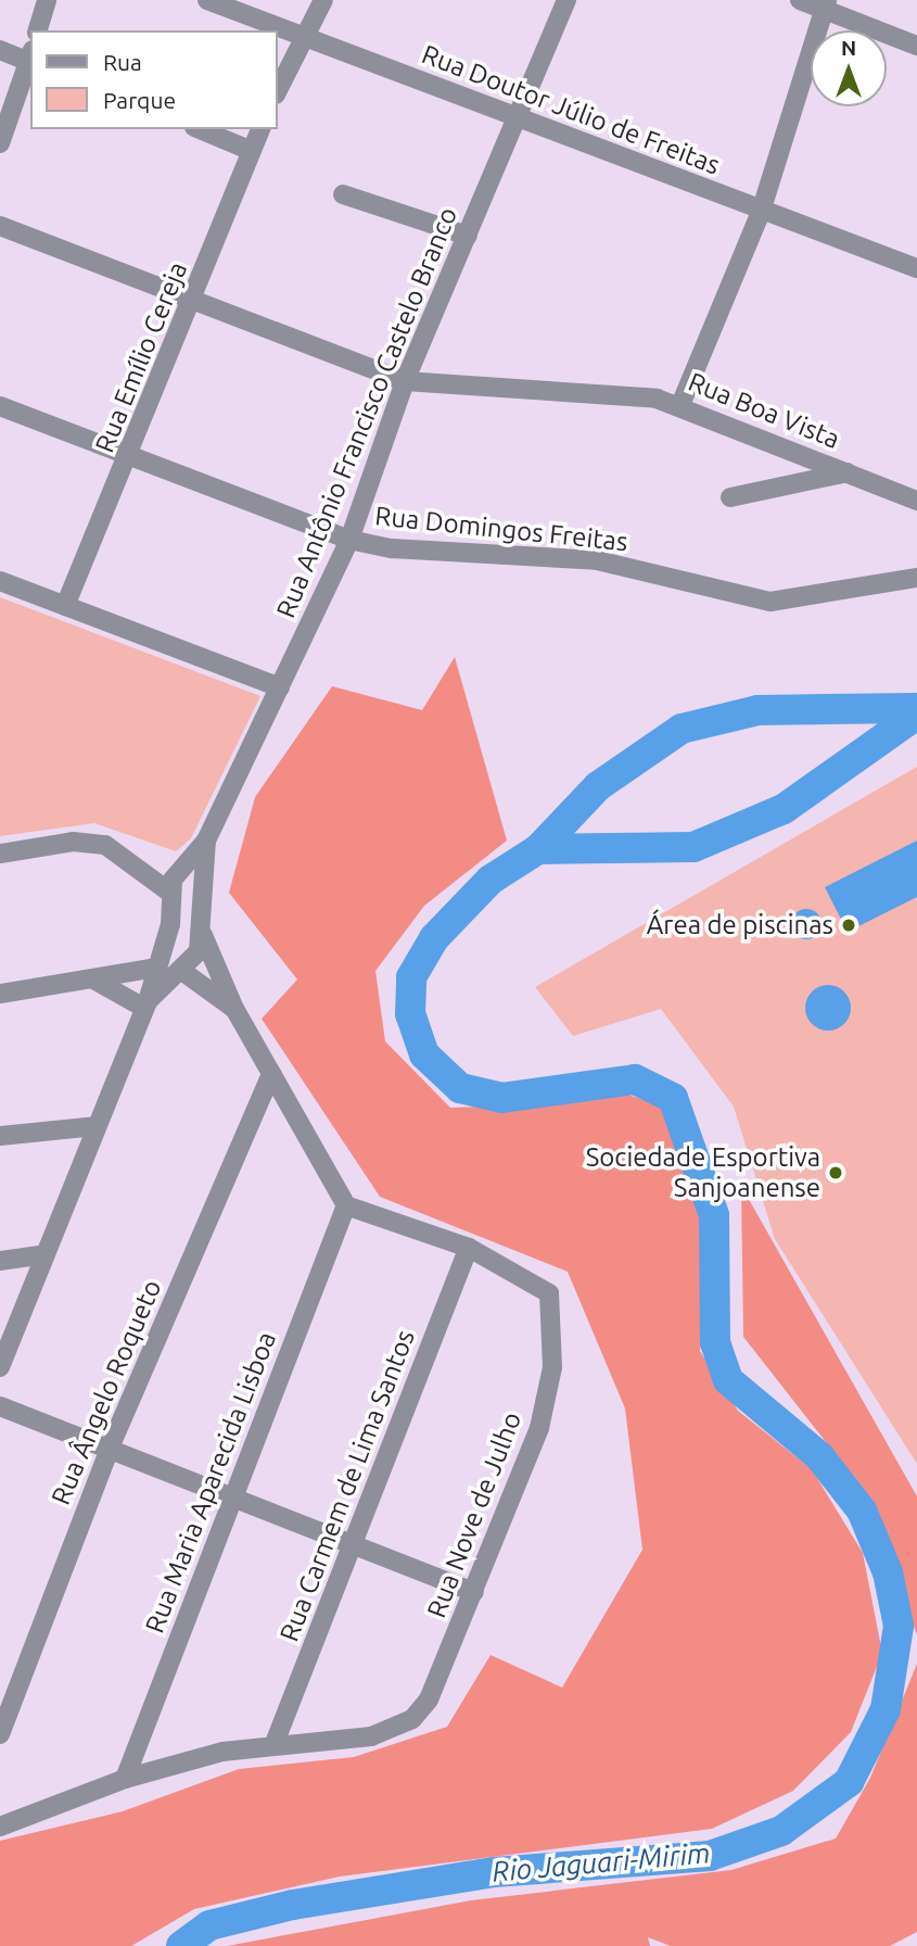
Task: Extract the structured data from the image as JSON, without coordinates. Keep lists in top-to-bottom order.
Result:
{
  "streets": {
    "street": [
      "Rua Doutor Júlio de Freitas",
      "Rua Emílio Cereja",
      "Rua Boa Vista",
      "Rua Antônio Francisco Castelo Branco",
      "Rua Domingos Freitas",
      "Rua Ângelo Roqueto",
      "Rua Maria Aparecida Lisboa",
      "Rua Carmem de Lima Santos",
      "Rua Nove de Julho"
    ]
  },
  "crossings": [
    ["Rua Doutor Júlio de Freitas", "Rua Antônio Francisco Castelo Branco"],
    ["Rua Emílio Cereja", "Rua Boa Vista"],
    ["Rua Emílio Cereja", "Rua Domingos Freitas"],
    ["Rua Boa Vista", "Rua Antônio Francisco Castelo Branco"],
    ["Rua Antônio Francisco Castelo Branco", "Rua Domingos Freitas"],
    ["Rua Maria Aparecida Lisboa", "Rua Nove de Julho"],
    ["Rua Carmem de Lima Santos", "Rua Nove de Julho"]
  ],
  "water": ["Rio Jaguari-Mirim"],
  "places": ["Área de piscinas", "Sociedade Esportiva Sanjoanense"],
  "legend": ["Rua", "Parque"],
  "north": "top"
}
